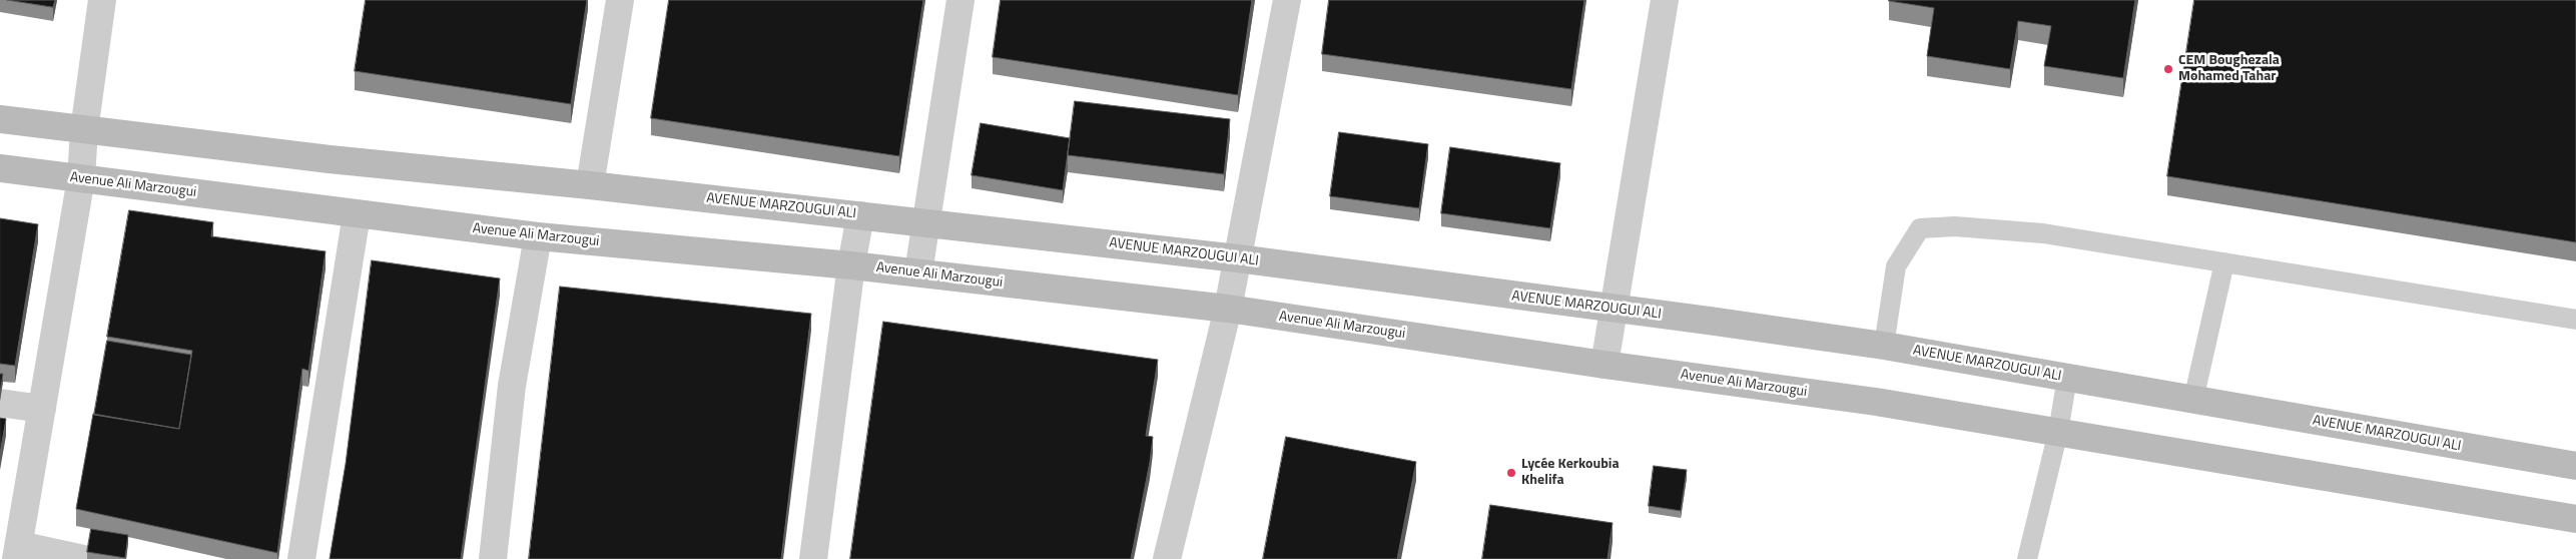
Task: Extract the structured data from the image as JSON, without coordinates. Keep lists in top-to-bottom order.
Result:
{
  "streets": {
    "main road": ["Avenue Ali Marzougui", "AVENUE MARZOUGUI ALI"]
  },
  "places": ["CEM Boughezala Mohamed Tahar", "Lycée Kerkoubia Khelifa"]
}
